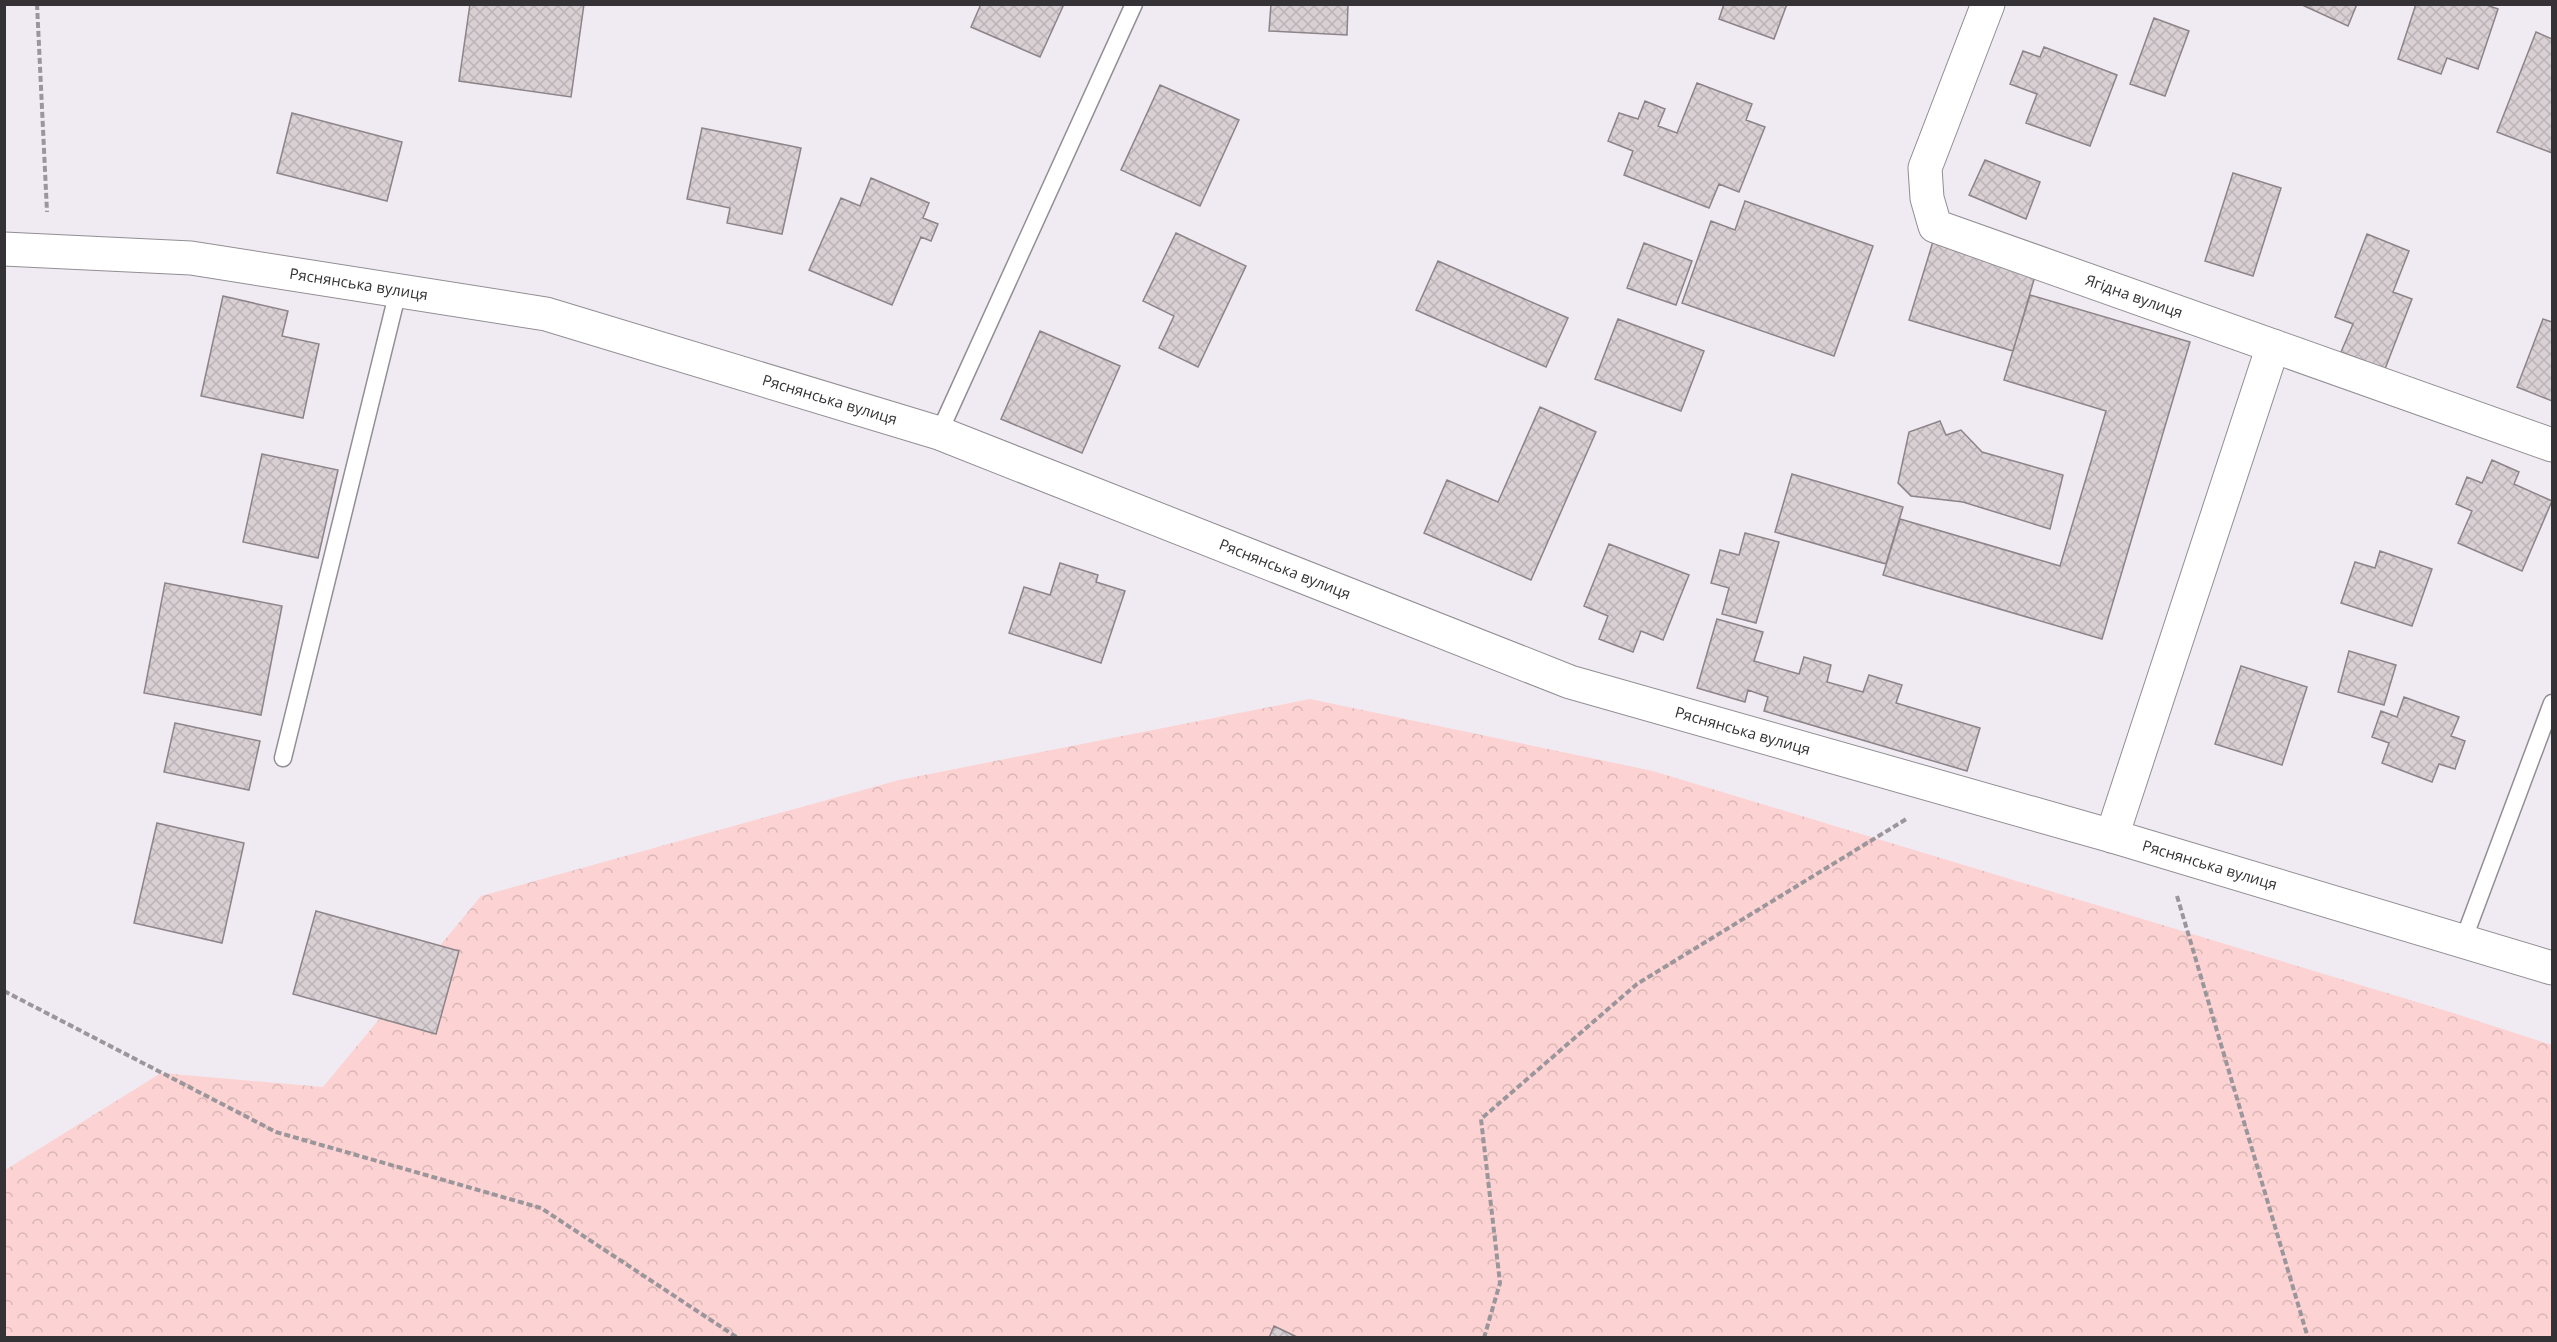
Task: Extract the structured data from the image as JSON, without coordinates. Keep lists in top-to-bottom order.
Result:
{
  "streets": {
    "street": ["Ряснянська вулиця", "Ягідна вулиця"]
  }
}
